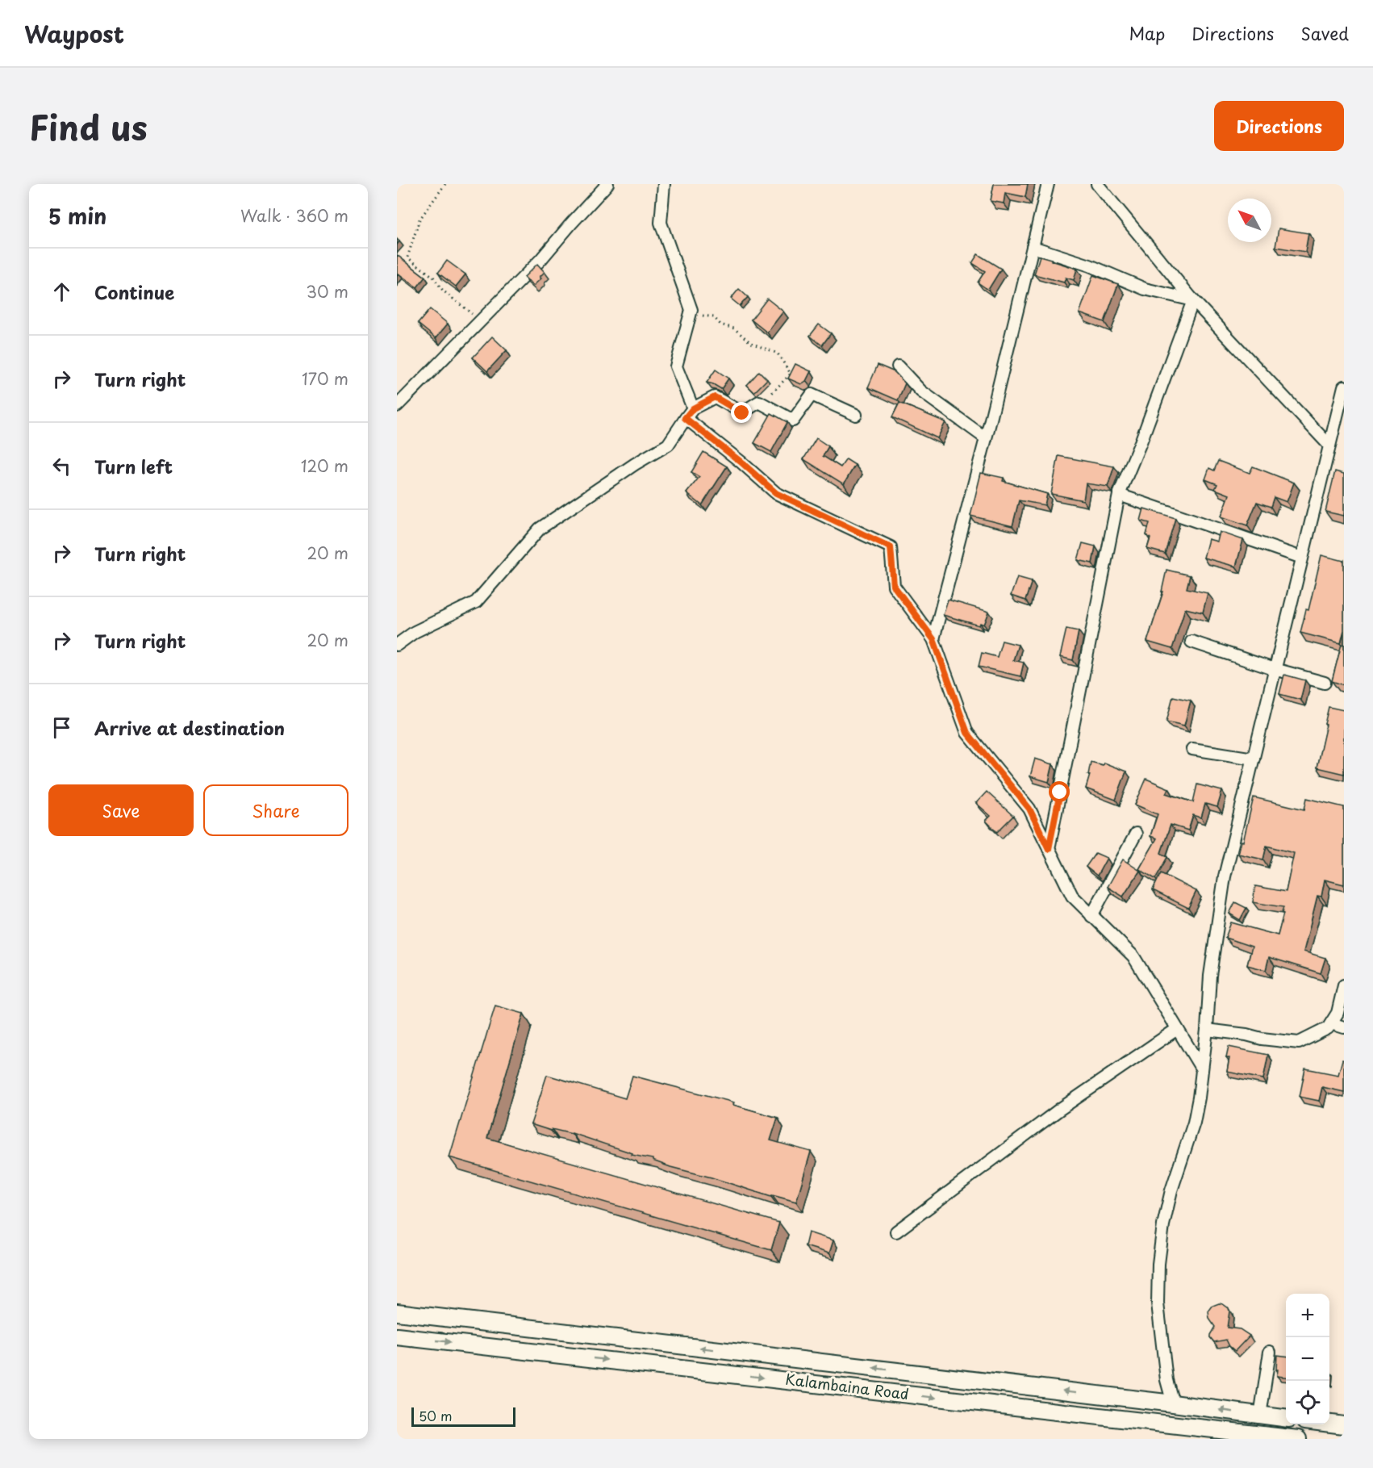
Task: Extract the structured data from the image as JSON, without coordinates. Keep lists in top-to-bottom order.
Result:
{
  "streets": {
    "main road": ["Kalambaina Road"]
  },
  "scale_bar": "50 m",
  "north": "top left",
  "page": {
    "header": "Waypost",
    "nav": ["Map", "Directions", "Saved"],
    "title": "Find us",
    "buttons": [
      "Directions",
      ["Save", "Share"]
    ],
    "heading": ["5 min", "Walk · 360 m"],
    "list": [
      ["Continue", "30 m"],
      ["Turn right", "170 m"],
      ["Turn left", "120 m"],
      ["Turn right", "20 m"],
      ["Turn right", "20 m"],
      "Arrive at destination"
    ],
    "map_buttons": ["+", "−"],
    "scale": "50 m"
  }
}
